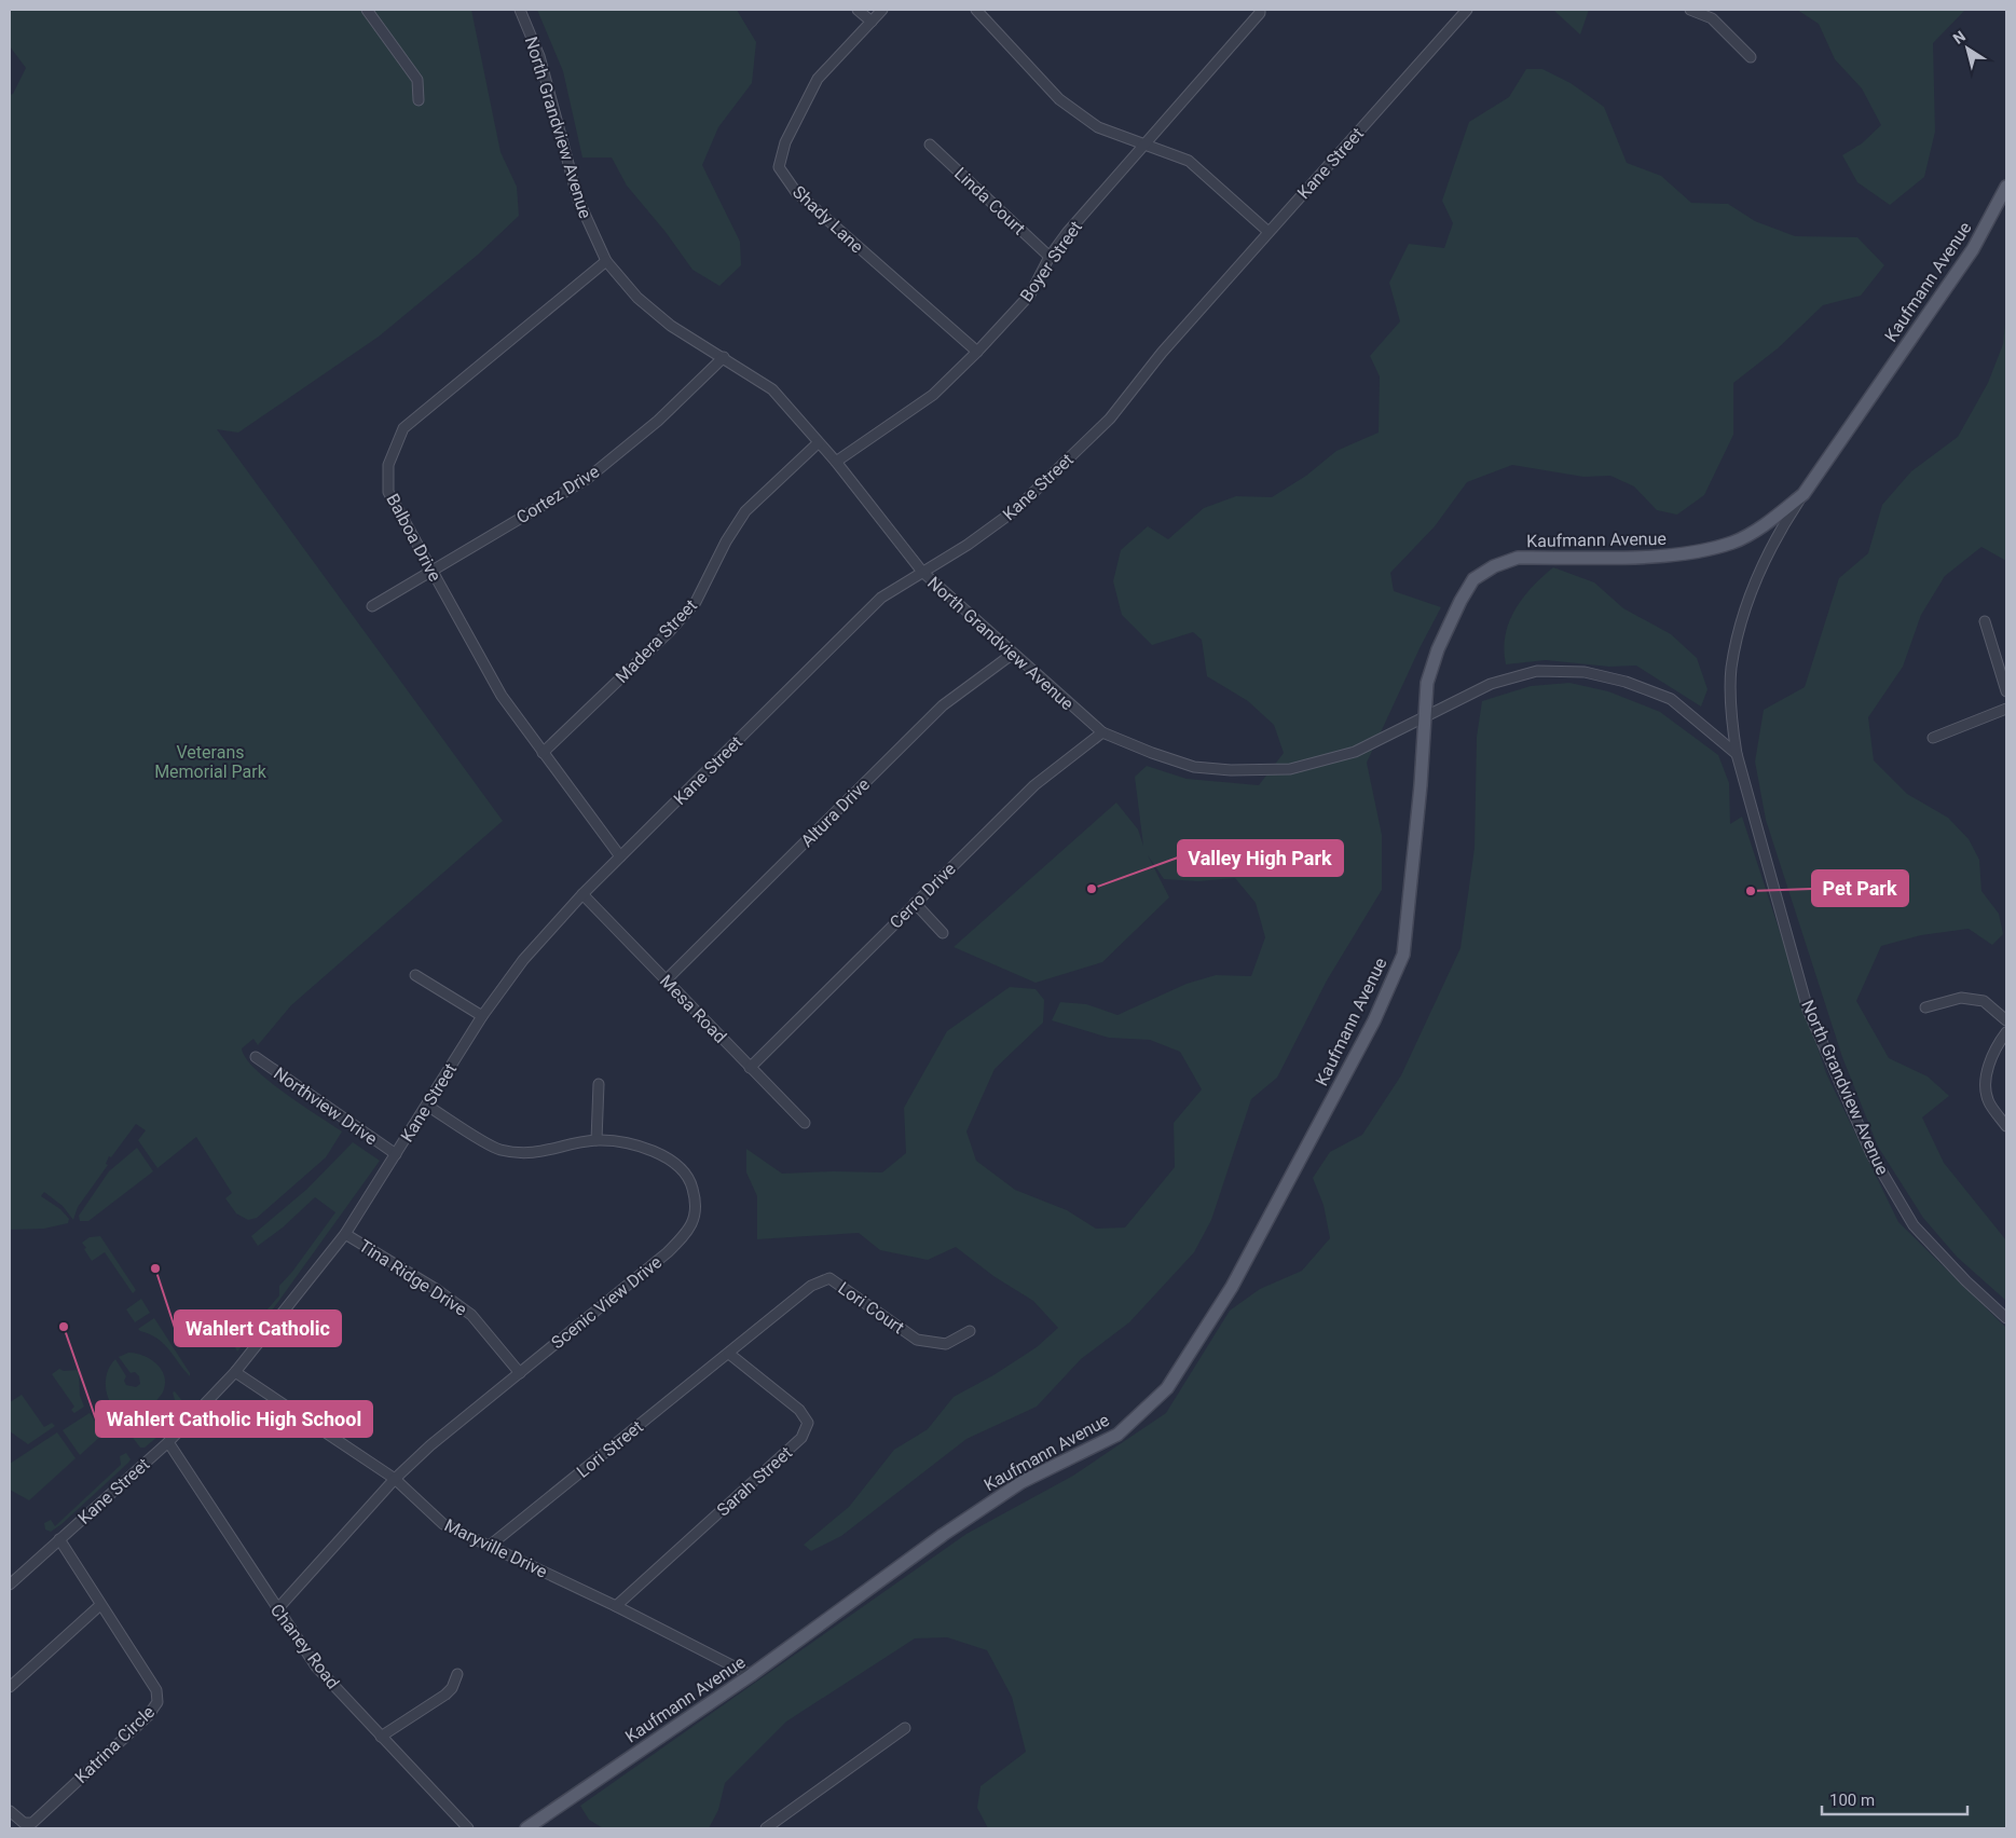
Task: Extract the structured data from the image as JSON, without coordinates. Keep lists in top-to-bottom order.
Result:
{
  "streets": {
    "main road": ["Kaufmann Avenue"],
    "street": [
      "North Grandview Avenue",
      "Kane Street",
      "Linda Court",
      "Shady Lane",
      "Boyer Street",
      "Cortez Drive",
      "Balboa Drive",
      "Madera Street",
      "Altura Drive",
      "Cerro Drive",
      "Mesa Road",
      "Northview Drive",
      "Tina Ridge Drive",
      "Scenic View Drive",
      "Lori Court",
      "Lori Street",
      "Sarah Street",
      "Maryville Drive",
      "Chaney Road",
      "Katrina Circle"
    ]
  },
  "crossings": [
    ["North Grandview Avenue", "Kane Street"],
    ["North Grandview Avenue", "Boyer Street"],
    ["North Grandview Avenue", "Kaufmann Avenue"],
    ["North Grandview Avenue", "Cortez Drive"],
    ["North Grandview Avenue", "Balboa Drive"],
    ["North Grandview Avenue", "Madera Street"],
    ["North Grandview Avenue", "Altura Drive"],
    ["North Grandview Avenue", "Cerro Drive"],
    ["Kane Street", "Balboa Drive"],
    ["Kane Street", "Mesa Road"],
    ["Kane Street", "Northview Drive"],
    ["Kane Street", "Tina Ridge Drive"],
    ["Kane Street", "Scenic View Drive"],
    ["Kane Street", "Maryville Drive"],
    ["Kane Street", "Chaney Road"],
    ["Kane Street", "Katrina Circle"],
    ["Linda Court", "Boyer Street"],
    ["Shady Lane", "Boyer Street"],
    ["Kaufmann Avenue", "Maryville Drive"],
    ["Cortez Drive", "Balboa Drive"],
    ["Balboa Drive", "Madera Street"],
    ["Altura Drive", "Mesa Road"],
    ["Cerro Drive", "Mesa Road"],
    ["Tina Ridge Drive", "Scenic View Drive"],
    ["Scenic View Drive", "Maryville Drive"],
    ["Scenic View Drive", "Chaney Road"],
    ["Lori Court", "Lori Street"],
    ["Lori Court", "Sarah Street"],
    ["Lori Street", "Sarah Street"],
    ["Lori Street", "Maryville Drive"],
    ["Sarah Street", "Maryville Drive"]
  ],
  "parks": ["Veterans Memorial Park"],
  "places": [
    "Valley High Park",
    "Pet Park",
    "Wahlert Catholic",
    "Wahlert Catholic High School"
  ],
  "scale_bar": "100 m",
  "north": "top left"
}
